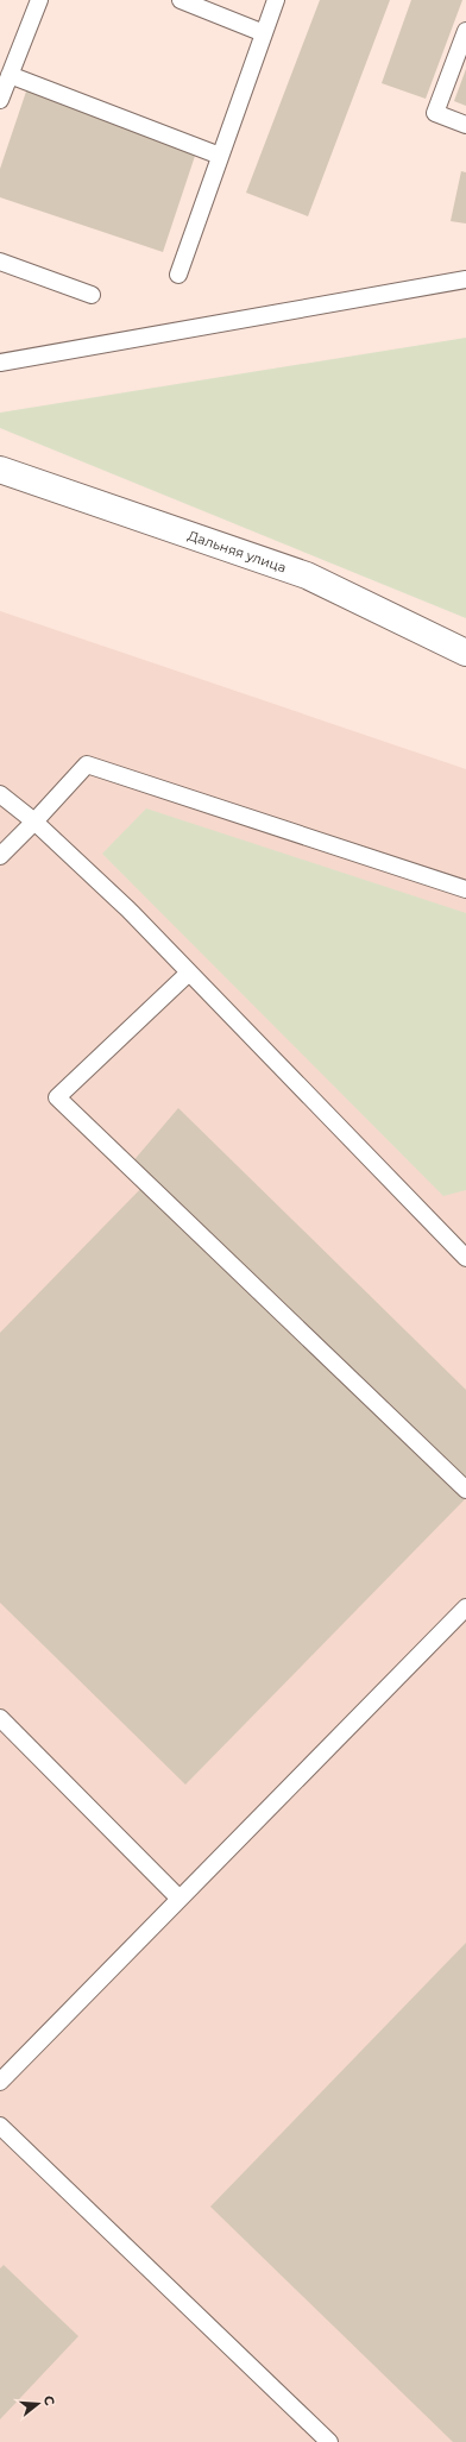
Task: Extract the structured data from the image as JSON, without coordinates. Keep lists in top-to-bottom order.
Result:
{
  "streets": {
    "street": ["Дальняя улица"]
  },
  "north": "right"
}
